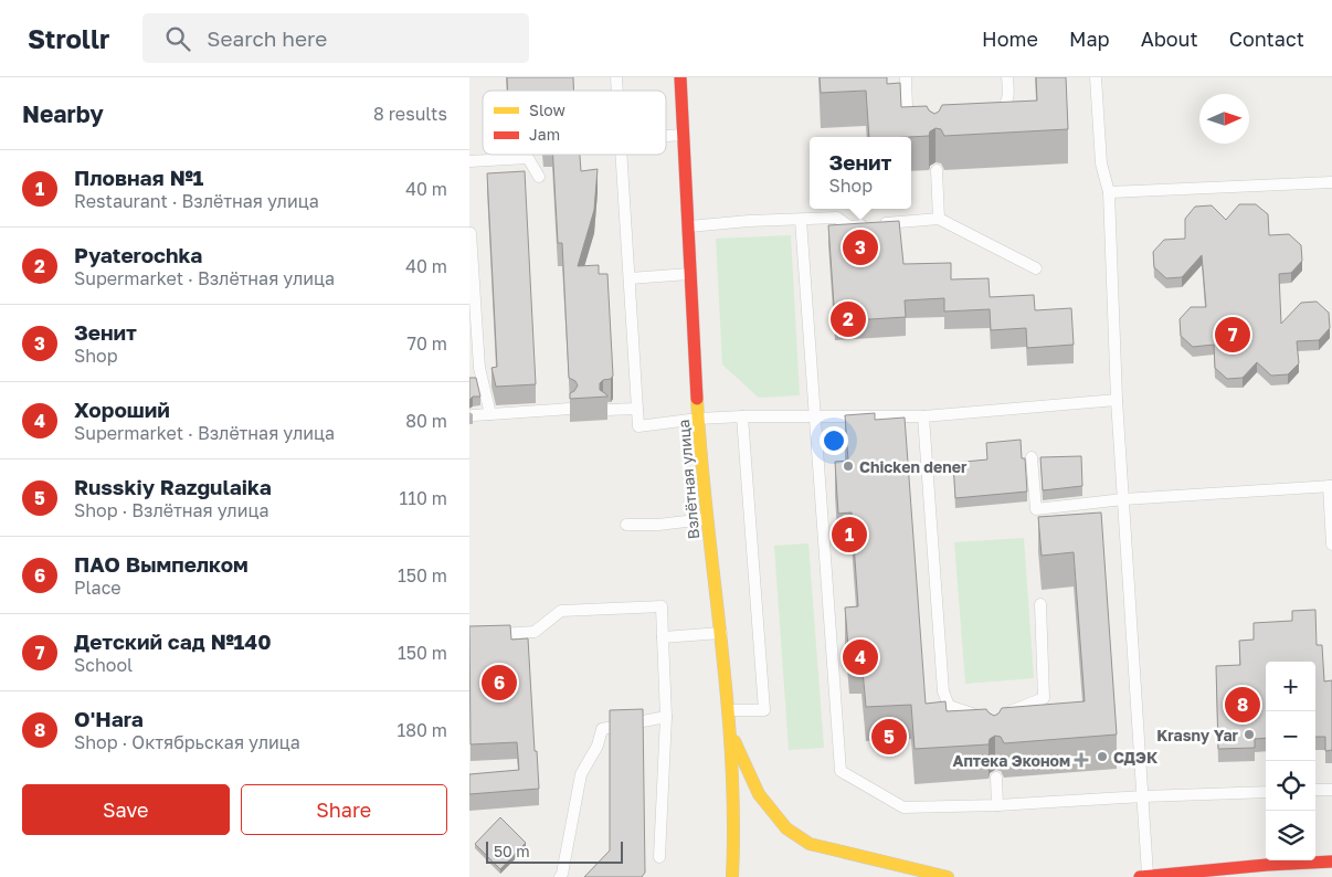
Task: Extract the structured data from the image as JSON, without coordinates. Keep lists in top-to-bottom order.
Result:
{
  "streets": {
    "main road": ["Взлётная улица"]
  },
  "places": {
    "other": ["Chicken dener", "Krasny Yar", "СДЭК"],
    "health": ["Аптека Эконом"]
  },
  "legend": ["Slow", "Jam"],
  "scale_bar": "50 m",
  "north": "right",
  "page": {
    "header": "Strollr",
    "search": "Search here",
    "nav": [
      "Home",
      "Map",
      "About",
      "Contact"
    ],
    "heading": ["Nearby", "8 results"],
    "popup": ["Зенит", "Shop"],
    "list": [
      {
        "mark": "1",
        "name": "Пловная №1",
        "note": "Restaurant · Взлётная улица",
        "value": "40 m"
      },
      {
        "mark": "2",
        "name": "Pyaterochka",
        "note": "Supermarket · Взлётная улица",
        "value": "40 m"
      },
      {
        "mark": "3",
        "name": "Зенит",
        "note": "Shop",
        "value": "70 m"
      },
      {
        "mark": "4",
        "name": "Хороший",
        "note": "Supermarket · Взлётная улица",
        "value": "80 m"
      },
      {
        "mark": "5",
        "name": "Russkiy Razgulaika",
        "note": "Shop · Взлётная улица",
        "value": "110 m"
      },
      {
        "mark": "6",
        "name": "ПАО Вымпелком",
        "note": "Place",
        "value": "150 m"
      },
      {
        "mark": "7",
        "name": "Детский сад №140",
        "note": "School",
        "value": "150 m"
      },
      {
        "mark": "8",
        "name": "O'Hara",
        "note": "Shop · Октябрьская улица",
        "value": "180 m"
      }
    ],
    "pins": [
      "3",
      "2",
      "7",
      "1",
      "4",
      "6",
      "8",
      "5"
    ],
    "map_buttons": ["+", "−"],
    "buttons": ["Save", "Share"],
    "scale": "50 m"
  }
}
